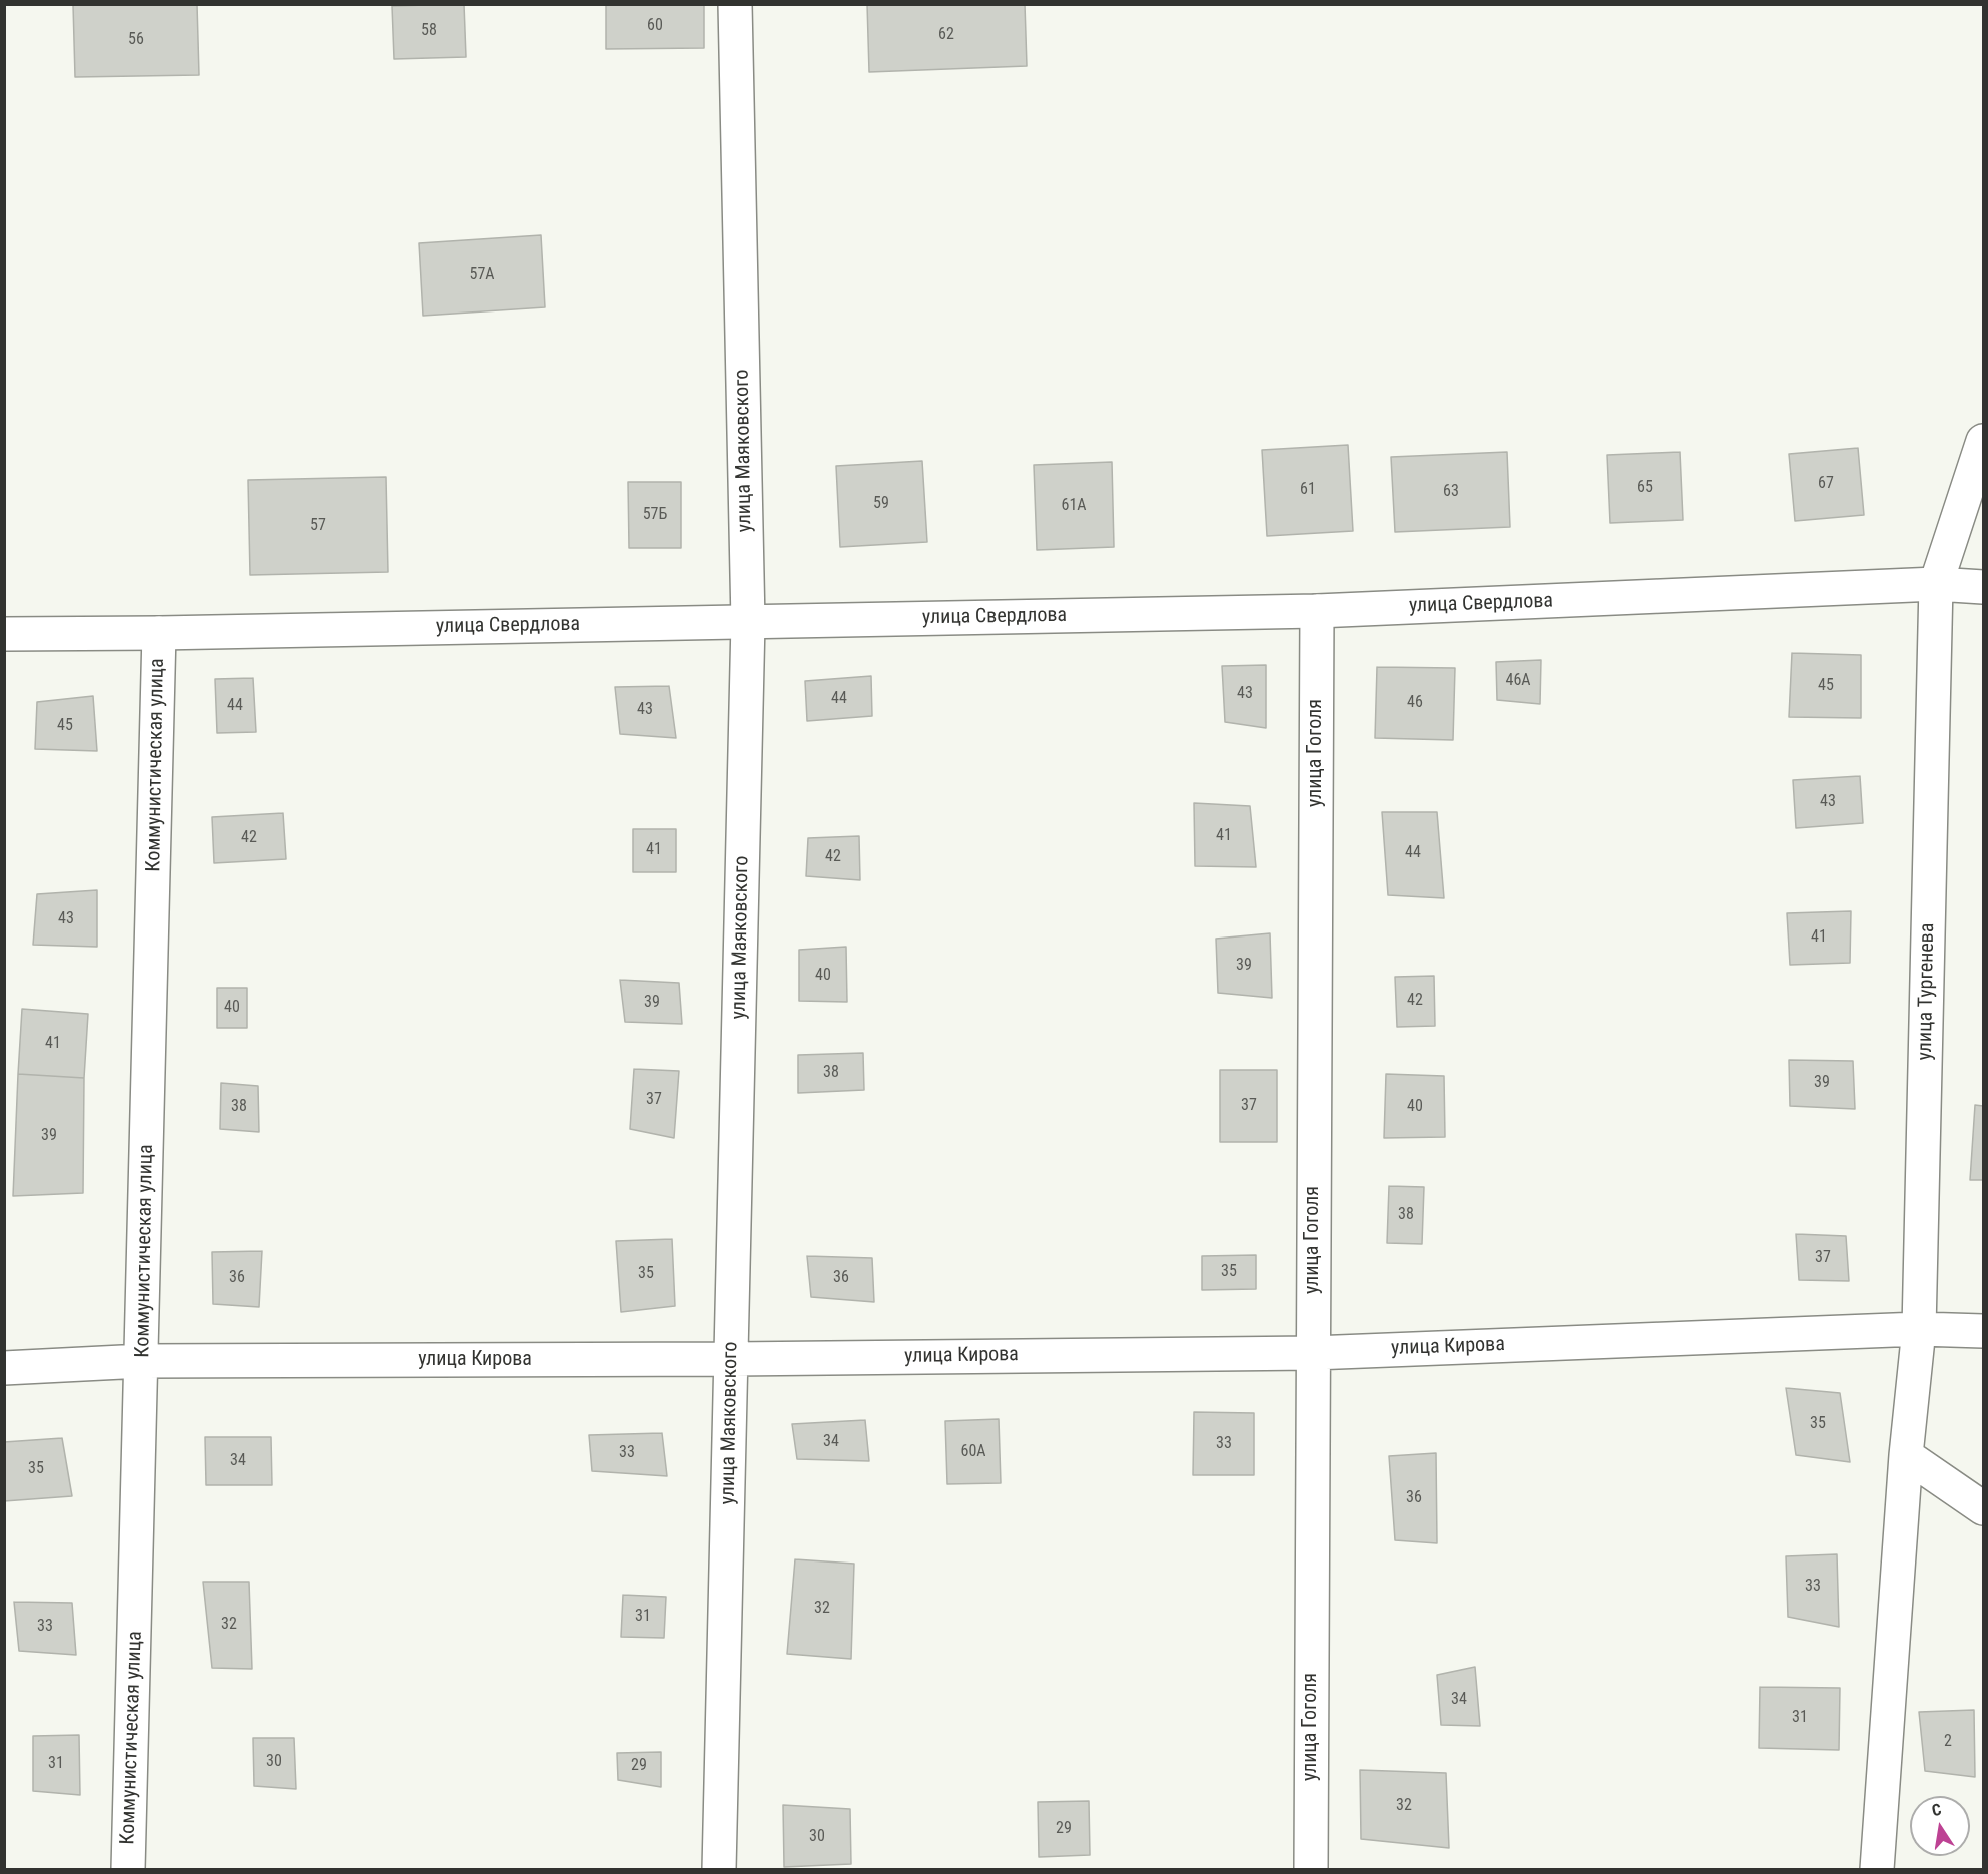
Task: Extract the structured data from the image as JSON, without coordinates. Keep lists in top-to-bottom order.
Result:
{
  "streets": {
    "street": [
      "улица Маяковского",
      "улица Свердлова",
      "улица Гоголя",
      "Коммунистическая улица",
      "улица Тургенева",
      "улица Кирова"
    ]
  },
  "crossings": [
    ["улица Маяковского", "улица Свердлова"],
    ["улица Маяковского", "улица Кирова"],
    ["улица Свердлова", "улица Гоголя"],
    ["улица Свердлова", "Коммунистическая улица"],
    ["улица Свердлова", "улица Тургенева"],
    ["улица Гоголя", "улица Кирова"],
    ["Коммунистическая улица", "улица Кирова"],
    ["улица Тургенева", "улица Кирова"]
  ],
  "house_numbers": [
    "60",
    "58",
    "62",
    "56",
    "57А",
    "67",
    "65",
    "61",
    "63",
    "59",
    "61А",
    "57Б",
    "57",
    "46А",
    "45",
    "43",
    "44",
    "46",
    "44",
    "43",
    "45",
    "43",
    "41",
    "42",
    "41",
    "44",
    "42",
    "43",
    "41",
    "39",
    "40",
    "42",
    "39",
    "40",
    "41",
    "38",
    "39",
    "37",
    "37",
    "38",
    "40",
    "39",
    "38",
    "37",
    "35",
    "35",
    "36",
    "36",
    "35",
    "34",
    "33",
    "60А",
    "33",
    "34",
    "35",
    "36",
    "33",
    "32",
    "31",
    "32",
    "33",
    "34",
    "31",
    "2",
    "30",
    "31",
    "29",
    "32",
    "29",
    "30"
  ],
  "north": "top"
}
